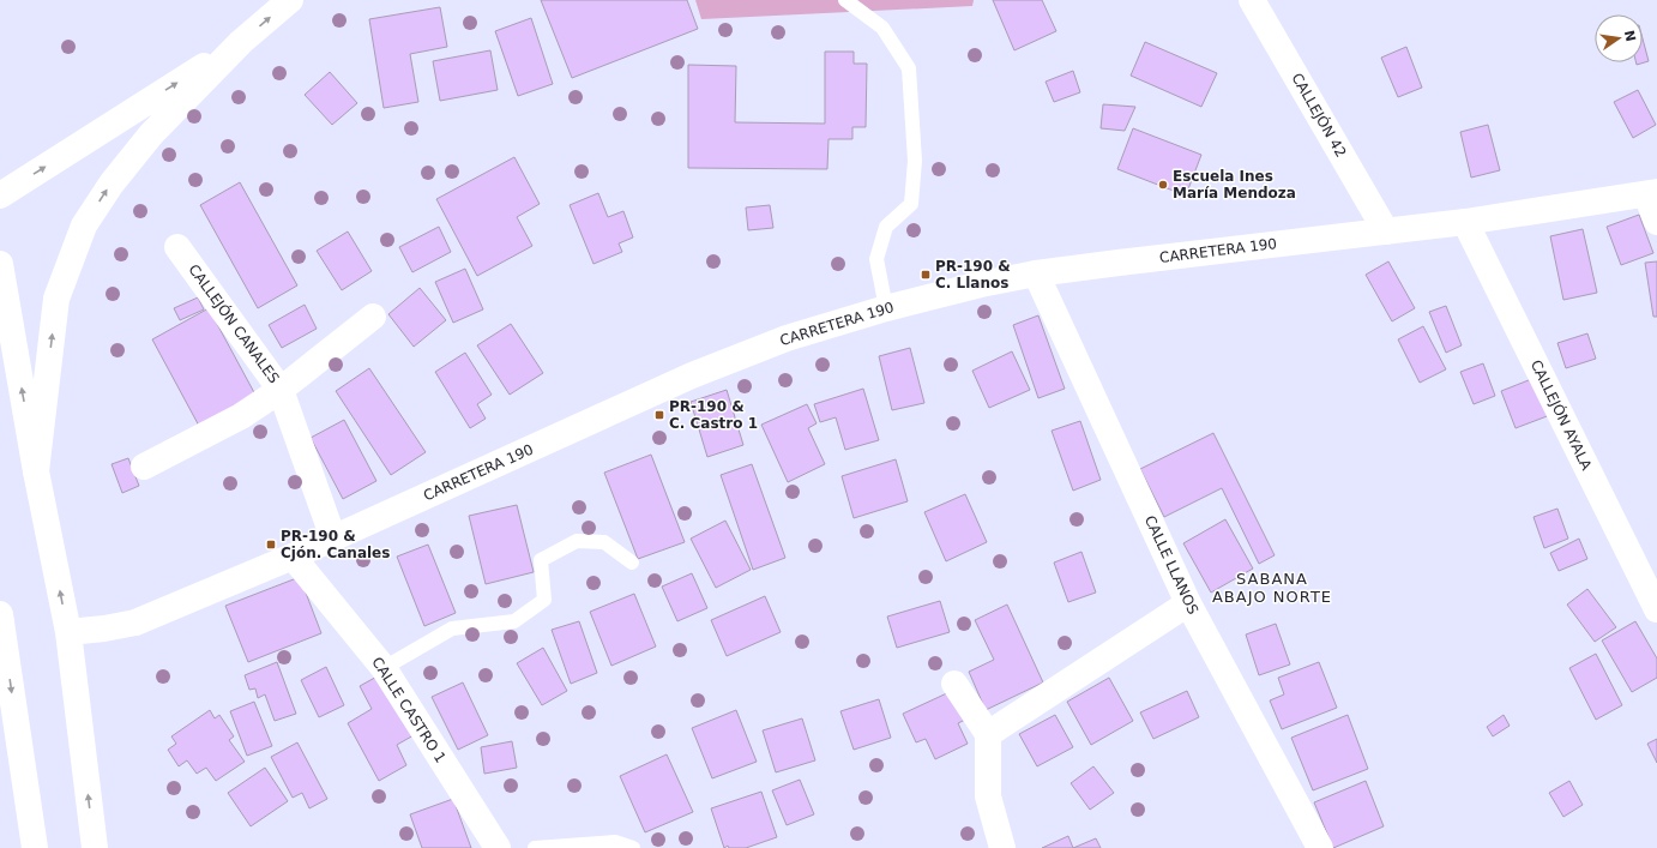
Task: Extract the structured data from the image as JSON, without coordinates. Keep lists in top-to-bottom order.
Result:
{
  "streets": {
    "main road": [
      "CALLEJÓN 42",
      "CARRETERA 190",
      "CALLEJÓN CANALES",
      "CALLEJÓN AYALA",
      "CALLE LLANOS",
      "CALLE CASTRO 1"
    ]
  },
  "crossings": [
    ["CALLEJÓN 42", "CARRETERA 190"],
    ["CARRETERA 190", "CALLEJÓN CANALES"],
    ["CARRETERA 190", "CALLEJÓN AYALA"],
    ["CARRETERA 190", "CALLE LLANOS"],
    ["CARRETERA 190", "CALLE CASTRO 1"]
  ],
  "districts": ["SABANA ABAJO NORTE"],
  "places": {
    "other": ["Escuela Ines María Mendoza"],
    "transit": ["PR-190 & C. Llanos", "PR-190 & C. Castro 1", "PR-190 & Cjón. Canales"]
  },
  "north": "right"
}
